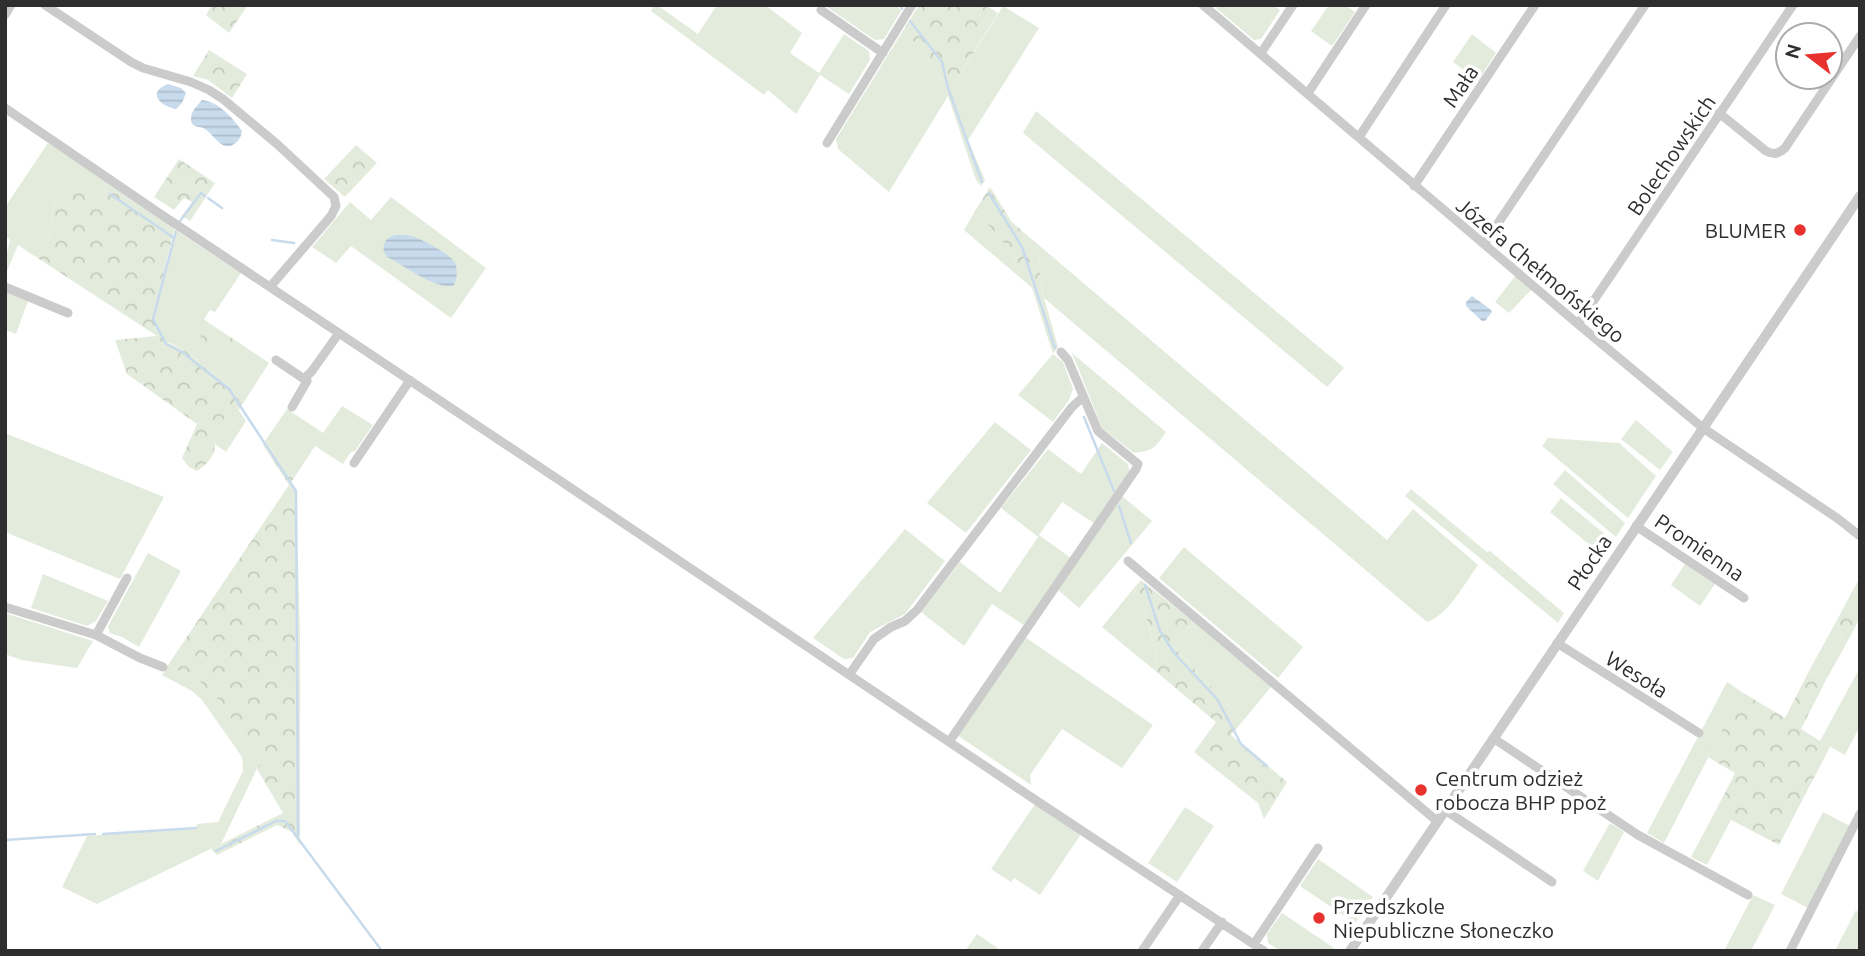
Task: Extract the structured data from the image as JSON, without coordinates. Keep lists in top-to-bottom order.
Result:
{
  "streets": {
    "street": [
      "Mała",
      "Bolechowskich",
      "Józefa Chełmońskiego",
      "Promienna",
      "Płocka",
      "Wesoła"
    ]
  },
  "crossings": [
    ["Mała", "Józefa Chełmońskiego"],
    ["Bolechowskich", "Józefa Chełmońskiego"],
    ["Józefa Chełmońskiego", "Płocka"],
    ["Promienna", "Płocka"],
    ["Płocka", "Wesoła"]
  ],
  "places": ["BLUMER", "Centrum odzież robocza BHP ppoż", "Przedszkole Niepubliczne Słoneczko"],
  "north": "left"
}
